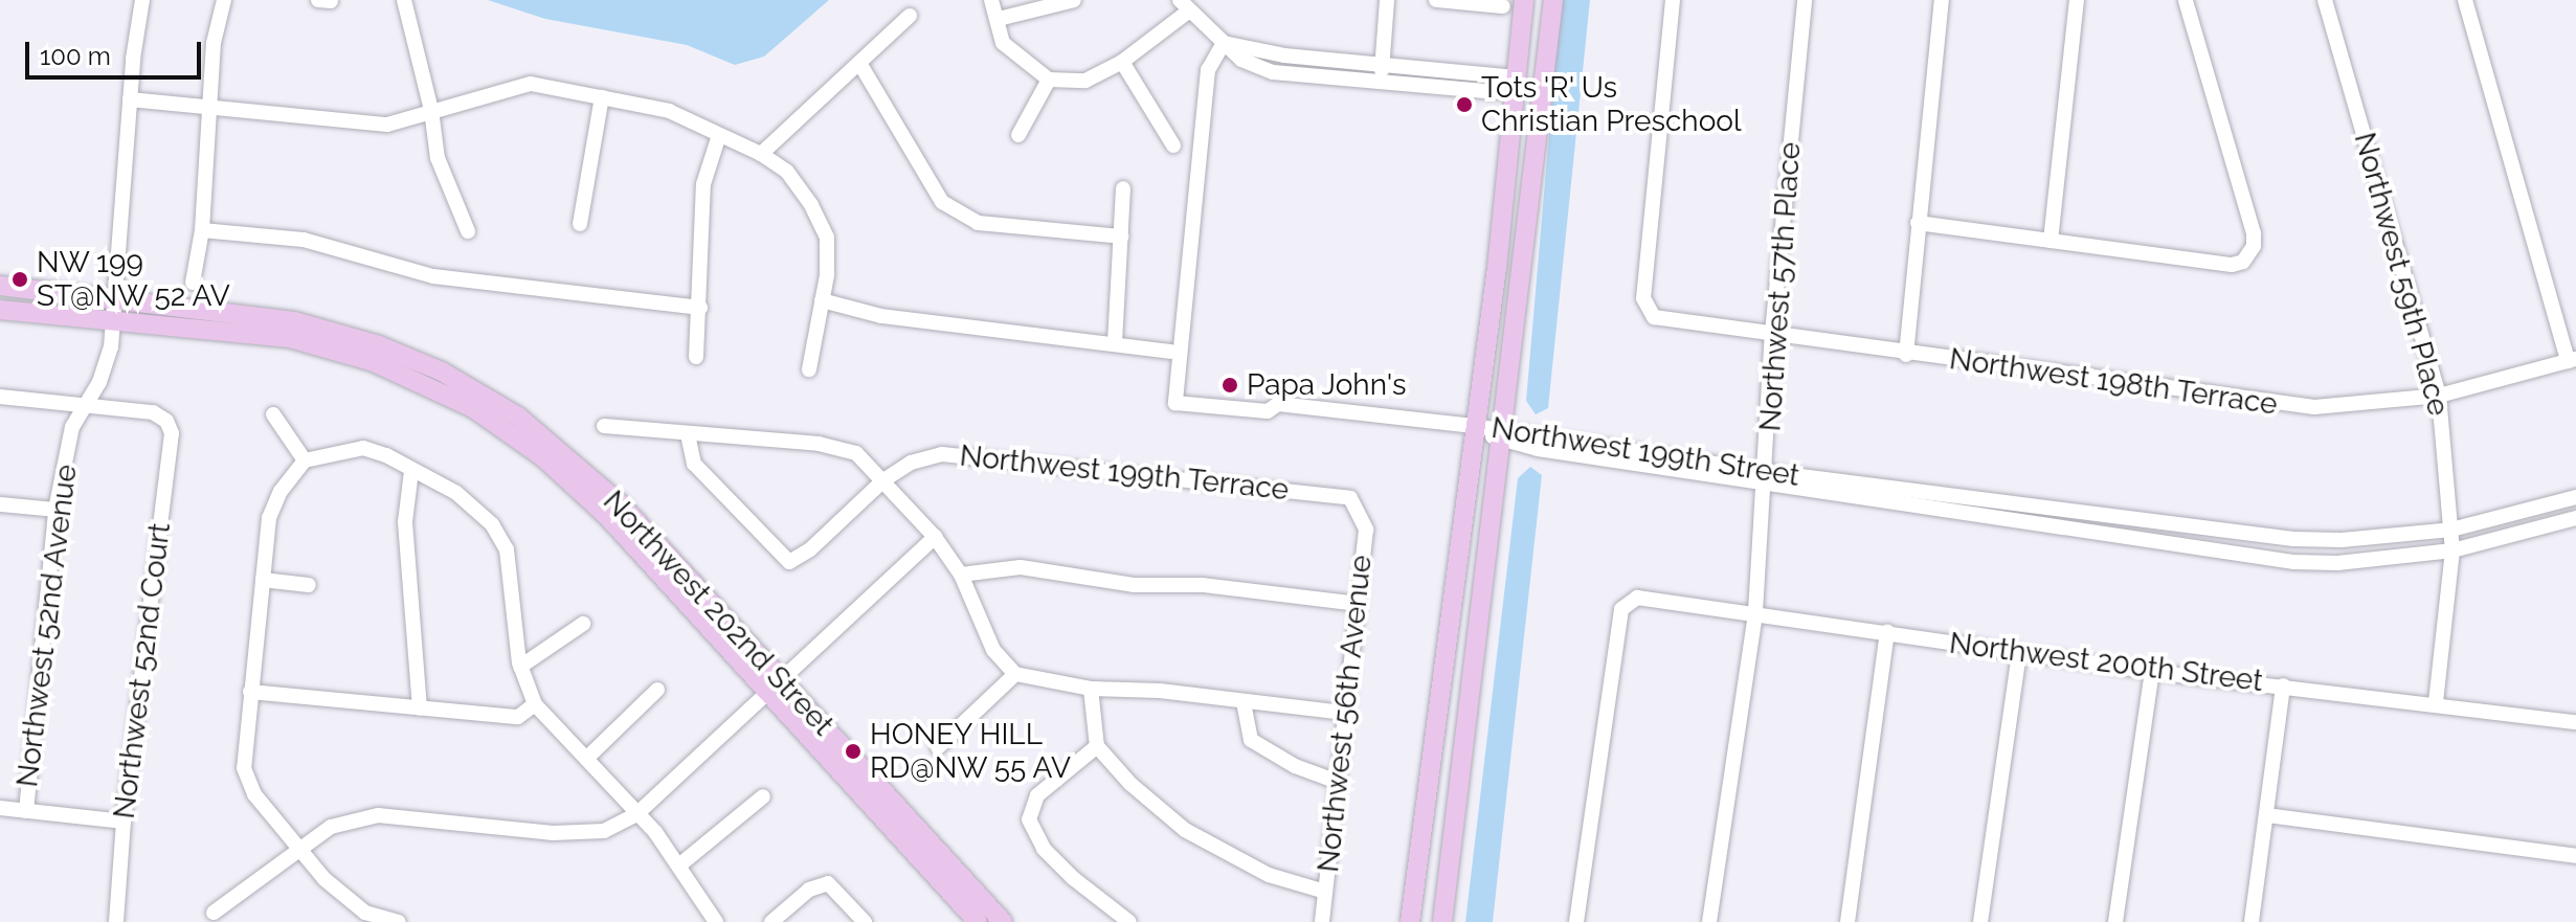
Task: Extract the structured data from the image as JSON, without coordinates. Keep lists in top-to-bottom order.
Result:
{
  "streets": {
    "main road": ["Northwest 202nd Street"],
    "street": [
      "Northwest 59th Place",
      "Northwest 57th Place",
      "Northwest 198th Terrace",
      "Northwest 199th Street",
      "Northwest 199th Terrace",
      "Northwest 52nd Avenue",
      "Northwest 200th Street",
      "Northwest 52nd Court",
      "Northwest 56th Avenue"
    ]
  },
  "crossings": [
    ["Northwest 59th Place", "Northwest 198th Terrace"],
    ["Northwest 59th Place", "Northwest 199th Street"],
    ["Northwest 59th Place", "Northwest 200th Street"],
    ["Northwest 57th Place", "Northwest 198th Terrace"],
    ["Northwest 57th Place", "Northwest 199th Street"],
    ["Northwest 57th Place", "Northwest 200th Street"],
    ["Northwest 199th Terrace", "Northwest 56th Avenue"],
    ["Northwest 52nd Avenue", "Northwest 52nd Court"]
  ],
  "places": [
    "Tots 'R' Us Christian Preschool",
    "NW 199 ST@NW 52 AV",
    "Papa John's",
    "HONEY HILL RD@NW 55 AV"
  ],
  "scale_bar": "100 m"
}
